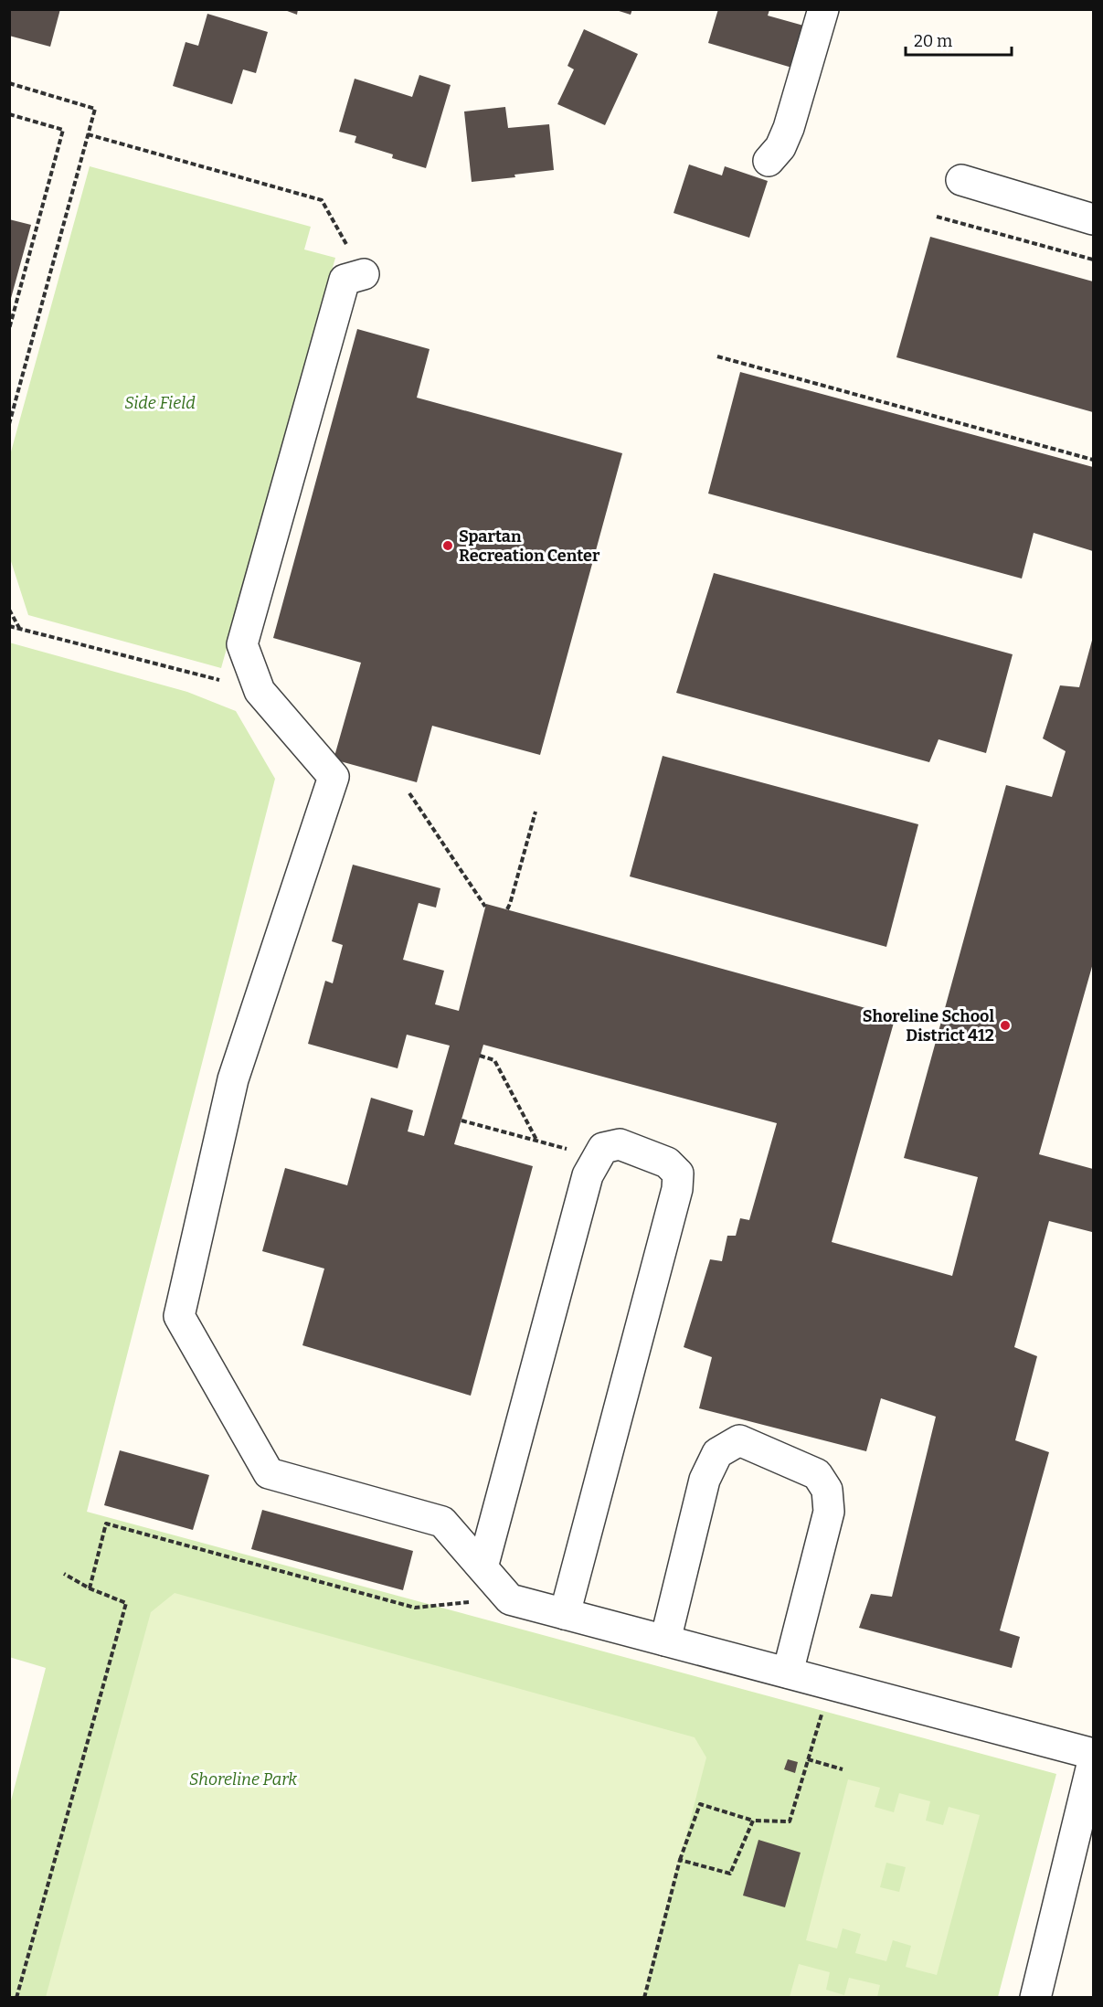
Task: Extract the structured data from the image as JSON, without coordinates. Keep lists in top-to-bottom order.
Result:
{
  "parks": ["Side Field", "Shoreline Park"],
  "places": ["Spartan Recreation Center", "Shoreline School District 412"],
  "scale_bar": "20 m"
}
